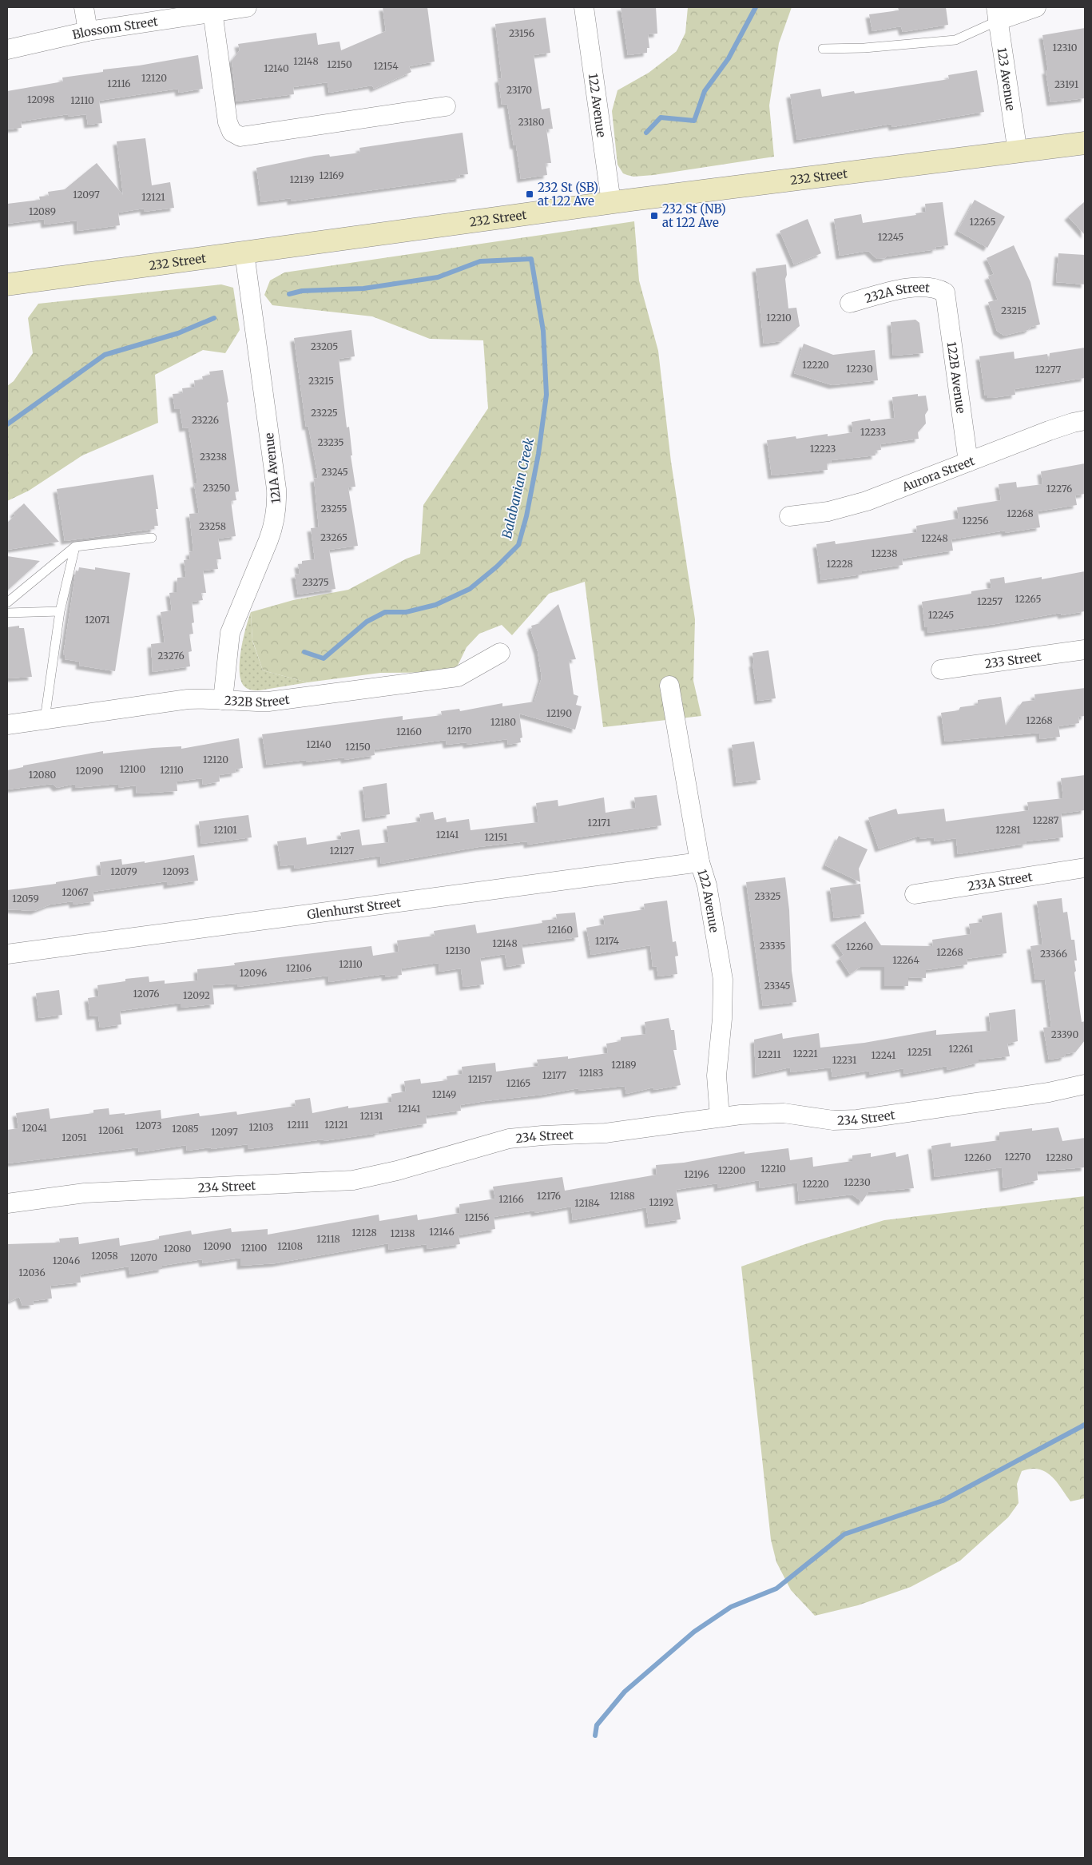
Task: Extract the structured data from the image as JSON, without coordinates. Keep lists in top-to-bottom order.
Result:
{
  "streets": {
    "main road": ["232 Street"],
    "street": [
      "Blossom Street",
      "123 Avenue",
      "122 Avenue",
      "232A Street",
      "122B Avenue",
      "121A Avenue",
      "Aurora Street",
      "233 Street",
      "232B Street",
      "233A Street",
      "Glenhurst Street",
      "234 Street"
    ]
  },
  "crossings": [
    ["123 Avenue", "232 Street"],
    ["122 Avenue", "232 Street"],
    ["122 Avenue", "Glenhurst Street"],
    ["122 Avenue", "234 Street"],
    ["232 Street", "121A Avenue"],
    ["232A Street", "122B Avenue"],
    ["122B Avenue", "Aurora Street"],
    ["121A Avenue", "232B Street"]
  ],
  "water": ["Balabanian Creek"],
  "places": {
    "transit": ["232 St (SB) at 122 Ave", "232 St (NB) at 122 Ave"]
  },
  "house_numbers": [
    "23156",
    "12310",
    "12148",
    "12150",
    "12154",
    "12140",
    "12120",
    "12116",
    "23191",
    "23170",
    "12098",
    "12110",
    "23180",
    "12169",
    "12139",
    "12097",
    "12121",
    "12089",
    "12265",
    "12245",
    "23215",
    "12210",
    "23205",
    "12220",
    "12230",
    "12277",
    "23215",
    "23225",
    "23226",
    "12233",
    "23235",
    "12223",
    "23238",
    "23245",
    "23250",
    "12276",
    "23255",
    "12268",
    "12256",
    "23258",
    "23265",
    "12248",
    "12238",
    "12228",
    "23275",
    "12265",
    "12257",
    "12245",
    "12071",
    "23276",
    "12190",
    "12268",
    "12180",
    "12170",
    "12160",
    "12140",
    "12150",
    "12120",
    "12100",
    "12110",
    "12090",
    "12080",
    "12287",
    "12171",
    "12101",
    "12281",
    "12141",
    "12151",
    "12127",
    "12079",
    "12093",
    "12067",
    "23325",
    "12059",
    "12160",
    "12174",
    "12148",
    "23335",
    "12260",
    "12130",
    "12268",
    "23366",
    "12264",
    "12110",
    "12106",
    "12096",
    "23345",
    "12076",
    "12092",
    "23390",
    "12261",
    "12251",
    "12221",
    "12211",
    "12241",
    "12231",
    "12189",
    "12183",
    "12177",
    "12157",
    "12165",
    "12149",
    "12141",
    "12131",
    "12111",
    "12121",
    "12073",
    "12103",
    "12041",
    "12085",
    "12061",
    "12097",
    "12051",
    "12270",
    "12260",
    "12280",
    "12210",
    "12200",
    "12196",
    "12230",
    "12220",
    "12176",
    "12188",
    "12166",
    "12192",
    "12184",
    "12156",
    "12146",
    "12128",
    "12138",
    "12118",
    "12090",
    "12108",
    "12100",
    "12080",
    "12058",
    "12070",
    "12046",
    "12036"
  ]
}
